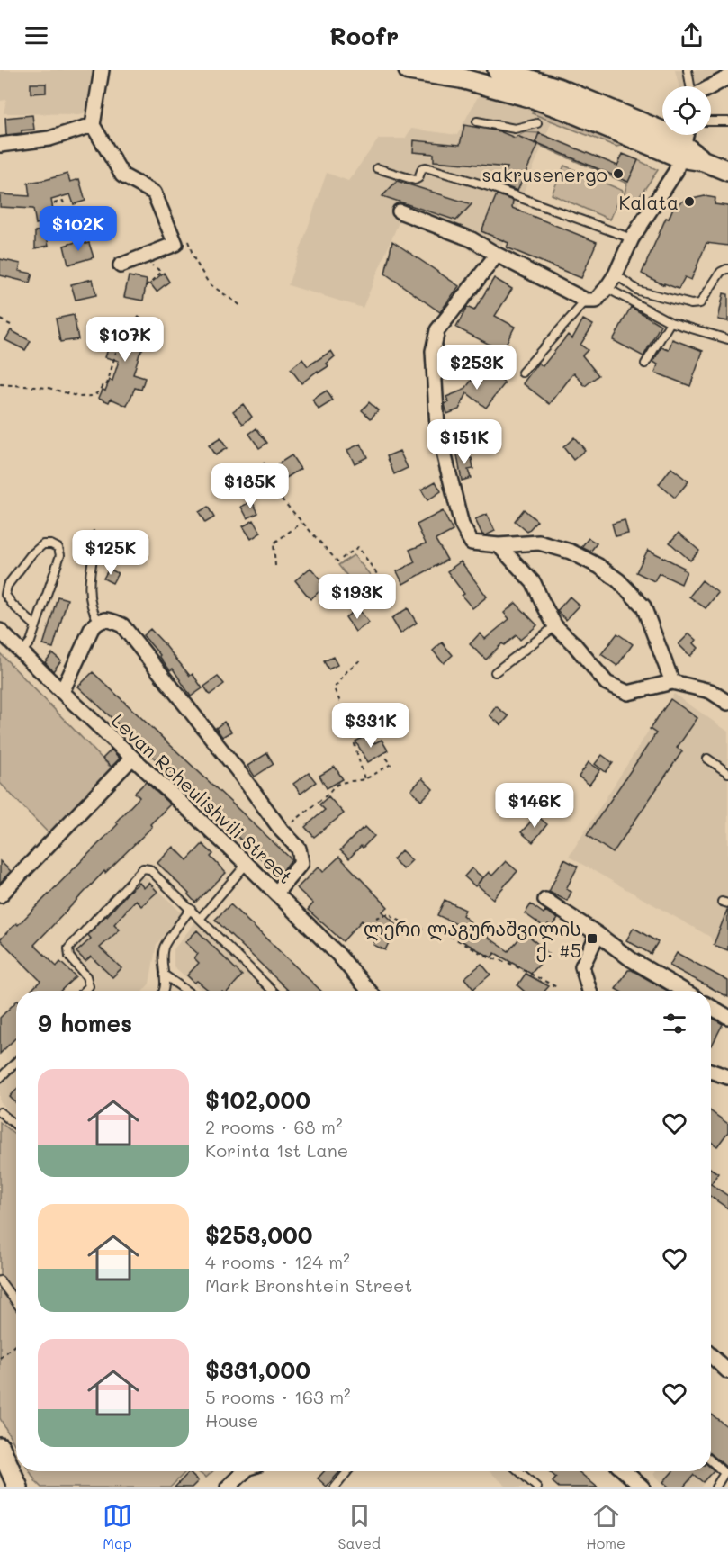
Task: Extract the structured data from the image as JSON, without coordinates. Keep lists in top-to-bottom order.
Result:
{
  "streets": {
    "street": ["Levan Rcheulishvili Street"]
  },
  "places": {
    "other": ["sakrusenergo", "Kalata"],
    "transit": ["ლერი ლაგურაშვილის ქ. #5"]
  },
  "page": {
    "header": "Roofr",
    "price": [
      "$102K",
      "$107K",
      "$253K",
      "$151K",
      "$185K",
      "$125K",
      "$193K",
      "$331K",
      "$146K"
    ],
    "heading": "9 homes",
    "list": [
      {
        "name": "$102,000",
        "note": "2 rooms · 68 m² · Korinta 1st Lane"
      },
      {
        "name": "$253,000",
        "note": "4 rooms · 124 m² · Mark Bronshtein Street"
      },
      {
        "name": "$331,000",
        "note": "5 rooms · 163 m² · House"
      }
    ],
    "tabs": ["Map", "Saved", "Home"]
  }
}
